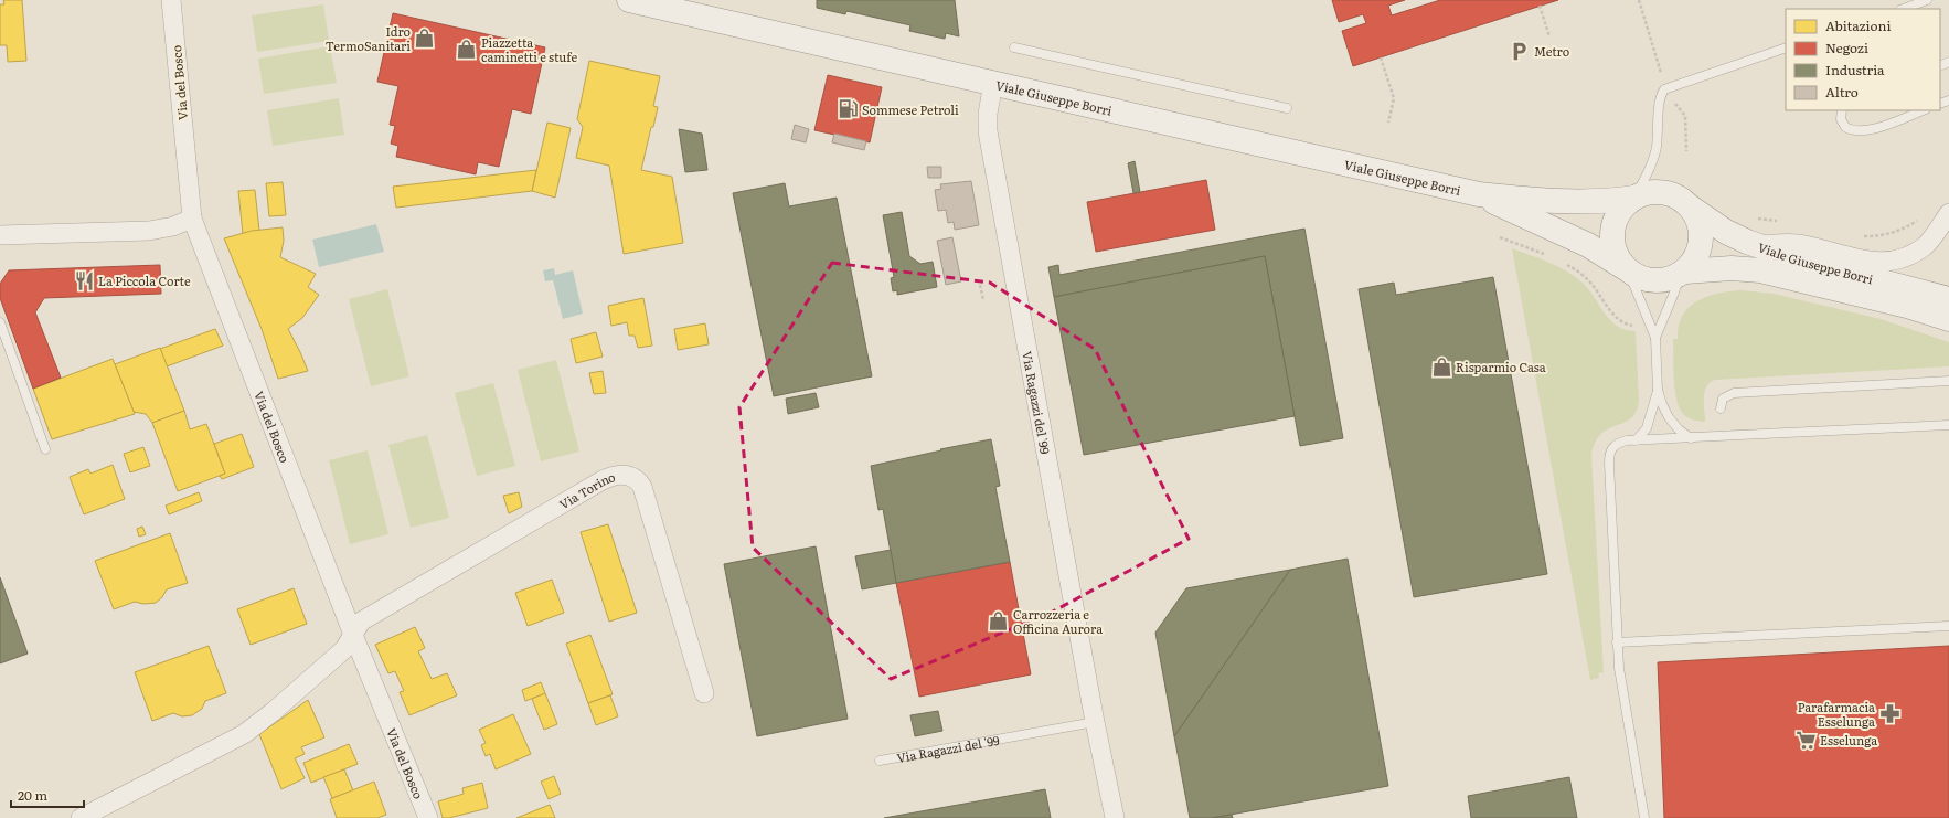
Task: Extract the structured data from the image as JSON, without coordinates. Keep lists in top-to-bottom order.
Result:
{
  "streets": {
    "main road": ["Viale Giuseppe Borri"],
    "street": ["Via del Bosco", "Via Ragazzi del '99", "Via Torino"]
  },
  "crossings": [
    ["Via del Bosco", "Via Torino"],
    ["Viale Giuseppe Borri", "Via Ragazzi del '99"]
  ],
  "places": {
    "shop": [
      "Idro TermoSanitari",
      "Piazzetta caminetti e stufe",
      "Risparmio Casa",
      "Carrozzeria e Officina Aurora"
    ],
    "parking": ["Metro"],
    "fuel station": ["Sommese Petroli"],
    "restaurant": ["La Piccola Corte"],
    "pharmacy": ["Parafarmacia Esselunga"],
    "supermarket": ["Esselunga"]
  },
  "legend": [
    "Abitazioni",
    "Negozi",
    "Industria",
    "Altro"
  ],
  "scale_bar": "20 m"
}
